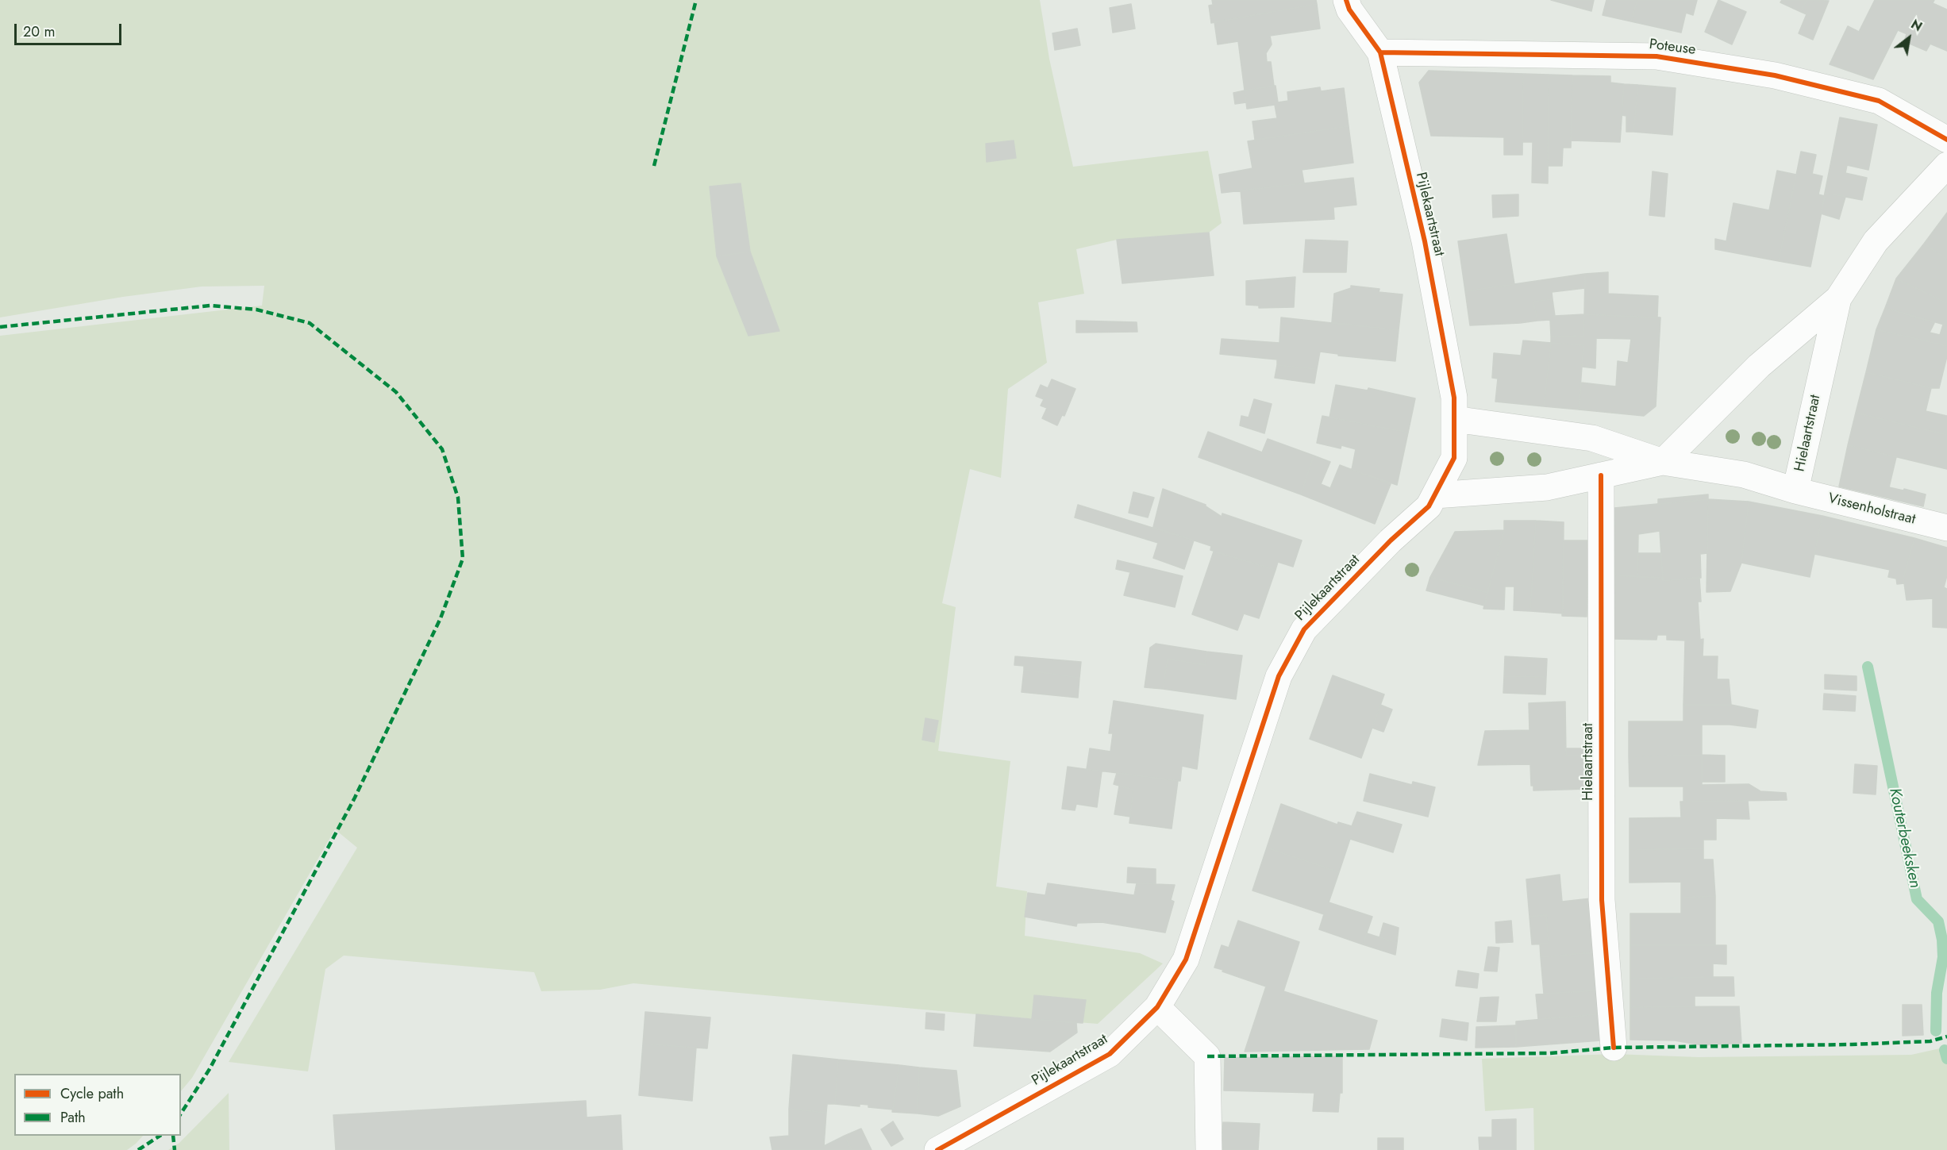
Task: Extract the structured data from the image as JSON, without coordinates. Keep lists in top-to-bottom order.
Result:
{
  "streets": {
    "street": [
      "Poteuse",
      "Pijlekaartstraat",
      "Hielaartstraat",
      "Vissenholstraat"
    ]
  },
  "crossings": [
    ["Poteuse", "Pijlekaartstraat"],
    ["Pijlekaartstraat", "Hielaartstraat"],
    ["Hielaartstraat", "Vissenholstraat"]
  ],
  "water": ["Kouterbeeksken"],
  "legend": ["Cycle path", "Path"],
  "scale_bar": "20 m",
  "north": "top right"
}
